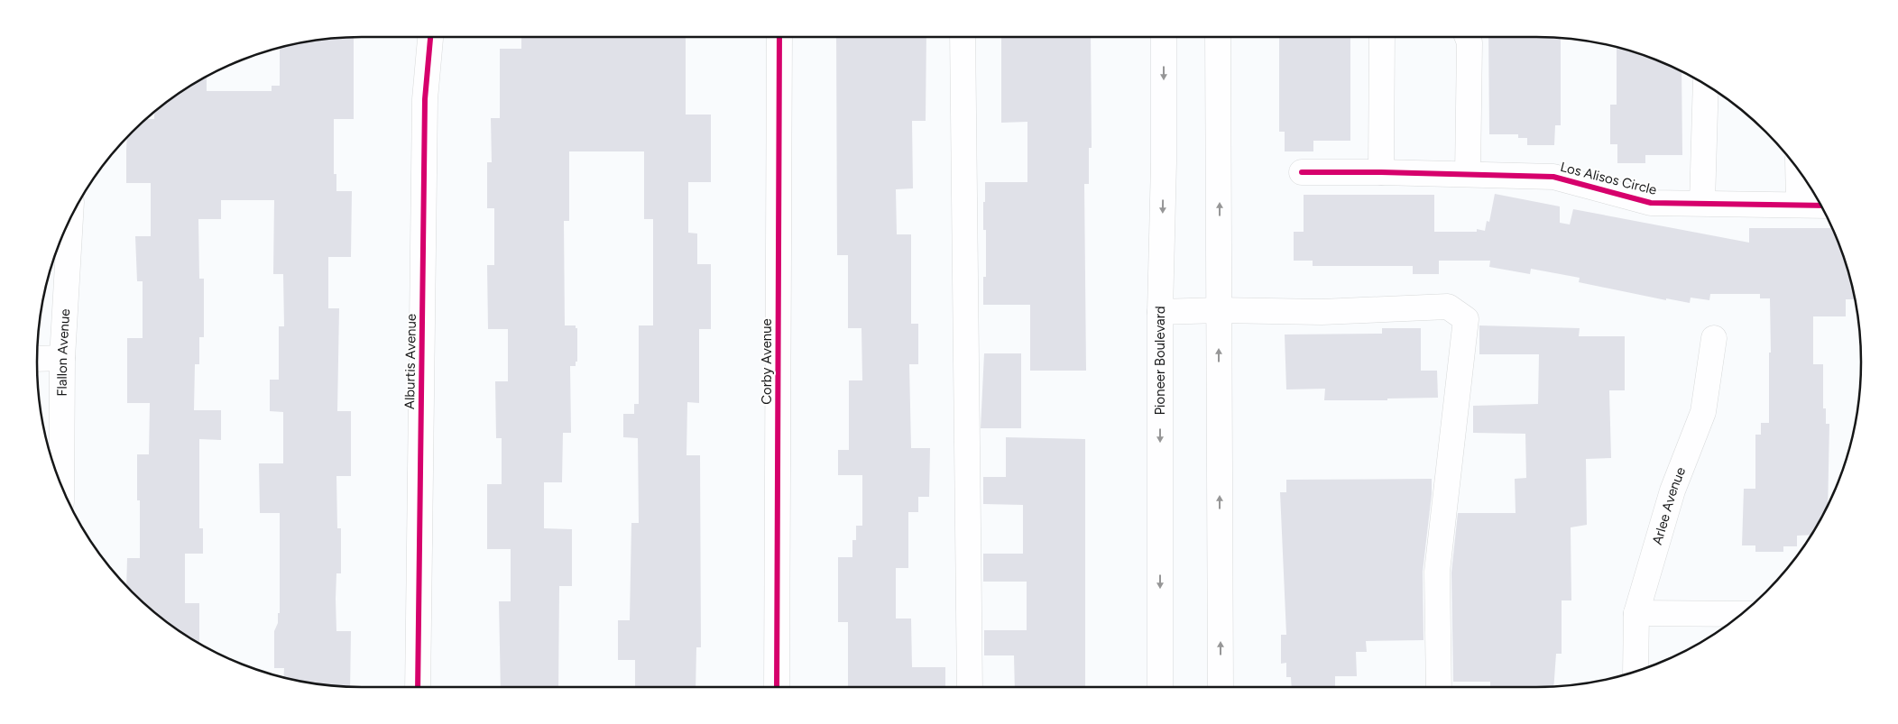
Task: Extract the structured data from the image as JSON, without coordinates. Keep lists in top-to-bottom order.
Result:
{
  "streets": {
    "street": [
      "Los Alisos Circle",
      "Flallon Avenue",
      "Pioneer Boulevard",
      "Alburtis Avenue",
      "Corby Avenue",
      "Arlee Avenue"
    ]
  }
}
